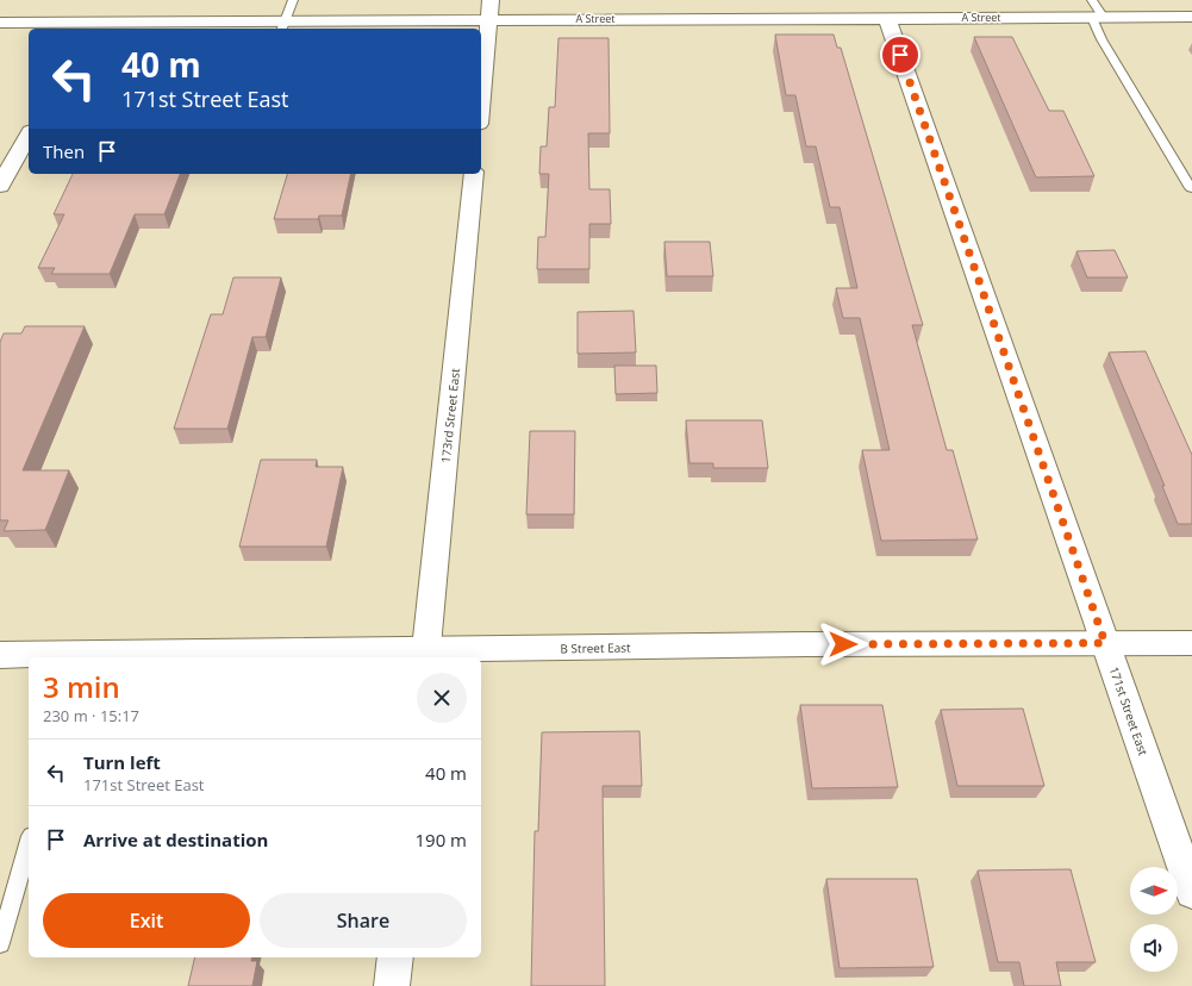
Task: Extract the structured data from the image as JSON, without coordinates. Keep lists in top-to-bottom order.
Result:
{
  "streets": {
    "street": [
      "A Street",
      "173rd Street East",
      "B Street East",
      "171st Street East"
    ]
  },
  "crossings": [
    ["A Street", "171st Street East"],
    ["173rd Street East", "B Street East"],
    ["B Street East", "171st Street East"]
  ],
  "north": "right",
  "page": {
    "turn": ["40 m", "171st Street East"],
    "then": "Then",
    "heading": ["3 min", "230 m · 15:17"],
    "list": [
      {
        "name": "Turn left",
        "note": "171st Street East",
        "value": "40 m"
      },
      {
        "name": "Arrive at destination",
        "value": "190 m"
      }
    ],
    "buttons": ["Exit", "Share"]
  }
}
